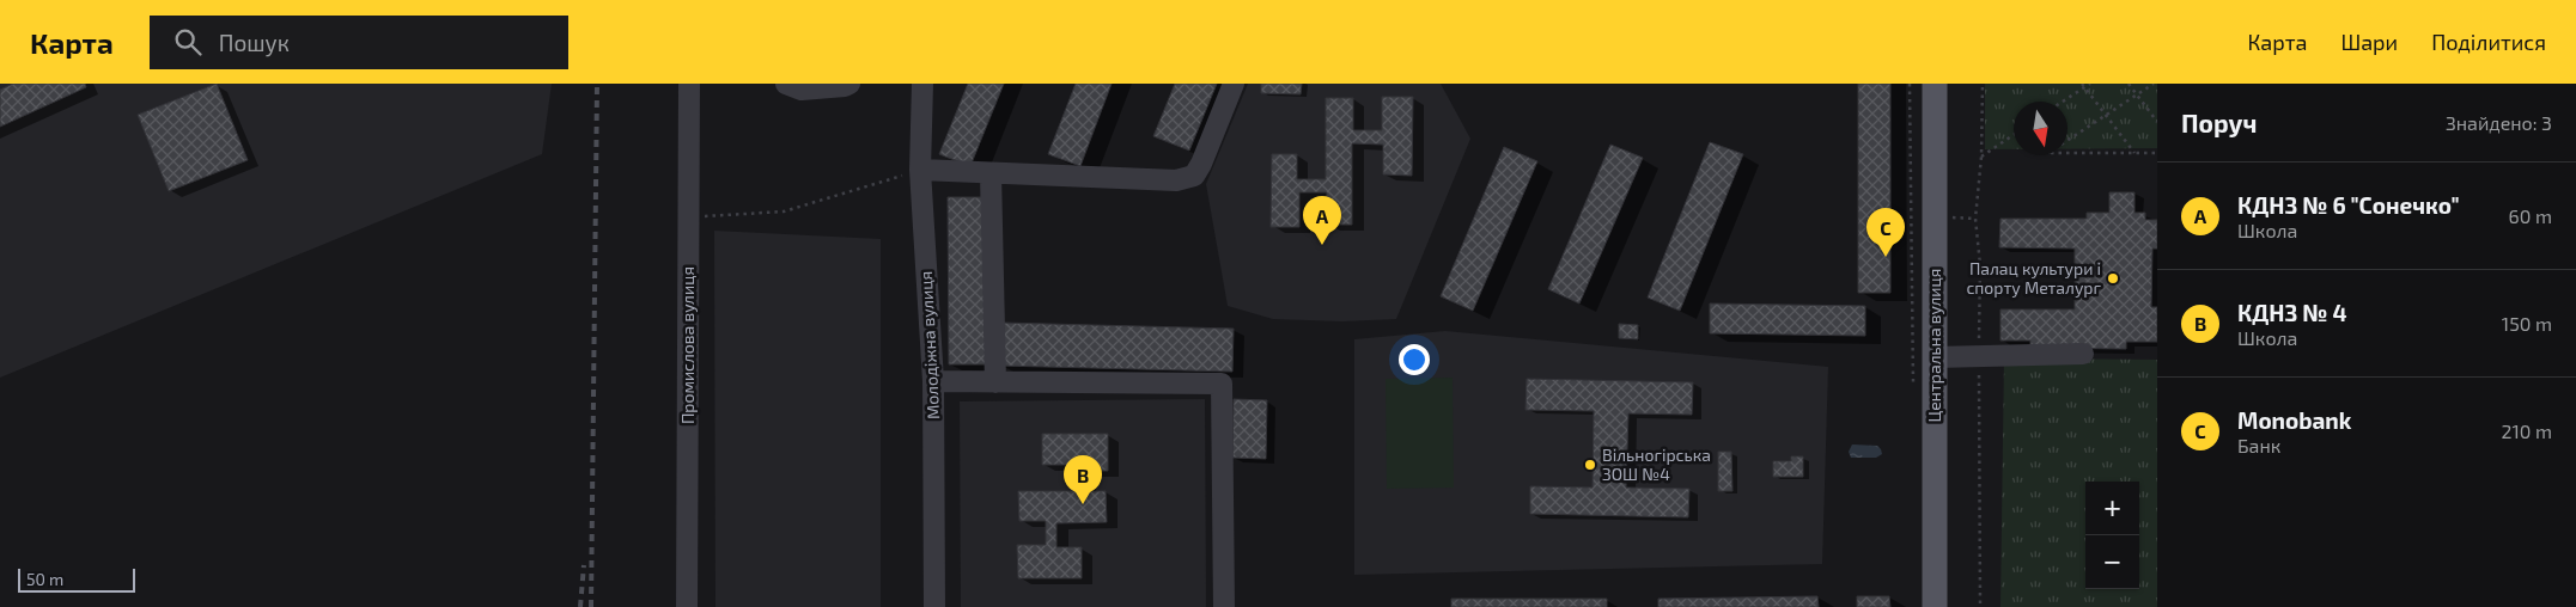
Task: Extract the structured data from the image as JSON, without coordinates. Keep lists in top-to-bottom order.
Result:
{
  "streets": {
    "main road": ["Центральна вулиця"],
    "street": ["Промислова вулиця", "Молодіжна вулиця"]
  },
  "places": ["Палац культури і спорту Металург", "Вільногірська ЗОШ №4"],
  "scale_bar": "50 m",
  "north": "bottom",
  "page": {
    "header": "Карта",
    "search": "Пошук",
    "nav": ["Карта", "Шари", "Поділитися"],
    "heading": ["Поруч", "Знайдено: 3"],
    "list": [
      {
        "mark": "A",
        "name": "КДНЗ № 6 \"Сонечко\"",
        "note": "Школа",
        "value": "60 m"
      },
      {
        "mark": "B",
        "name": "КДНЗ № 4",
        "note": "Школа",
        "value": "150 m"
      },
      {
        "mark": "C",
        "name": "Monobank",
        "note": "Банк",
        "value": "210 m"
      }
    ],
    "pins": ["A", "C", "B"],
    "map_buttons": ["+", "−"],
    "scale": "50 m"
  }
}
